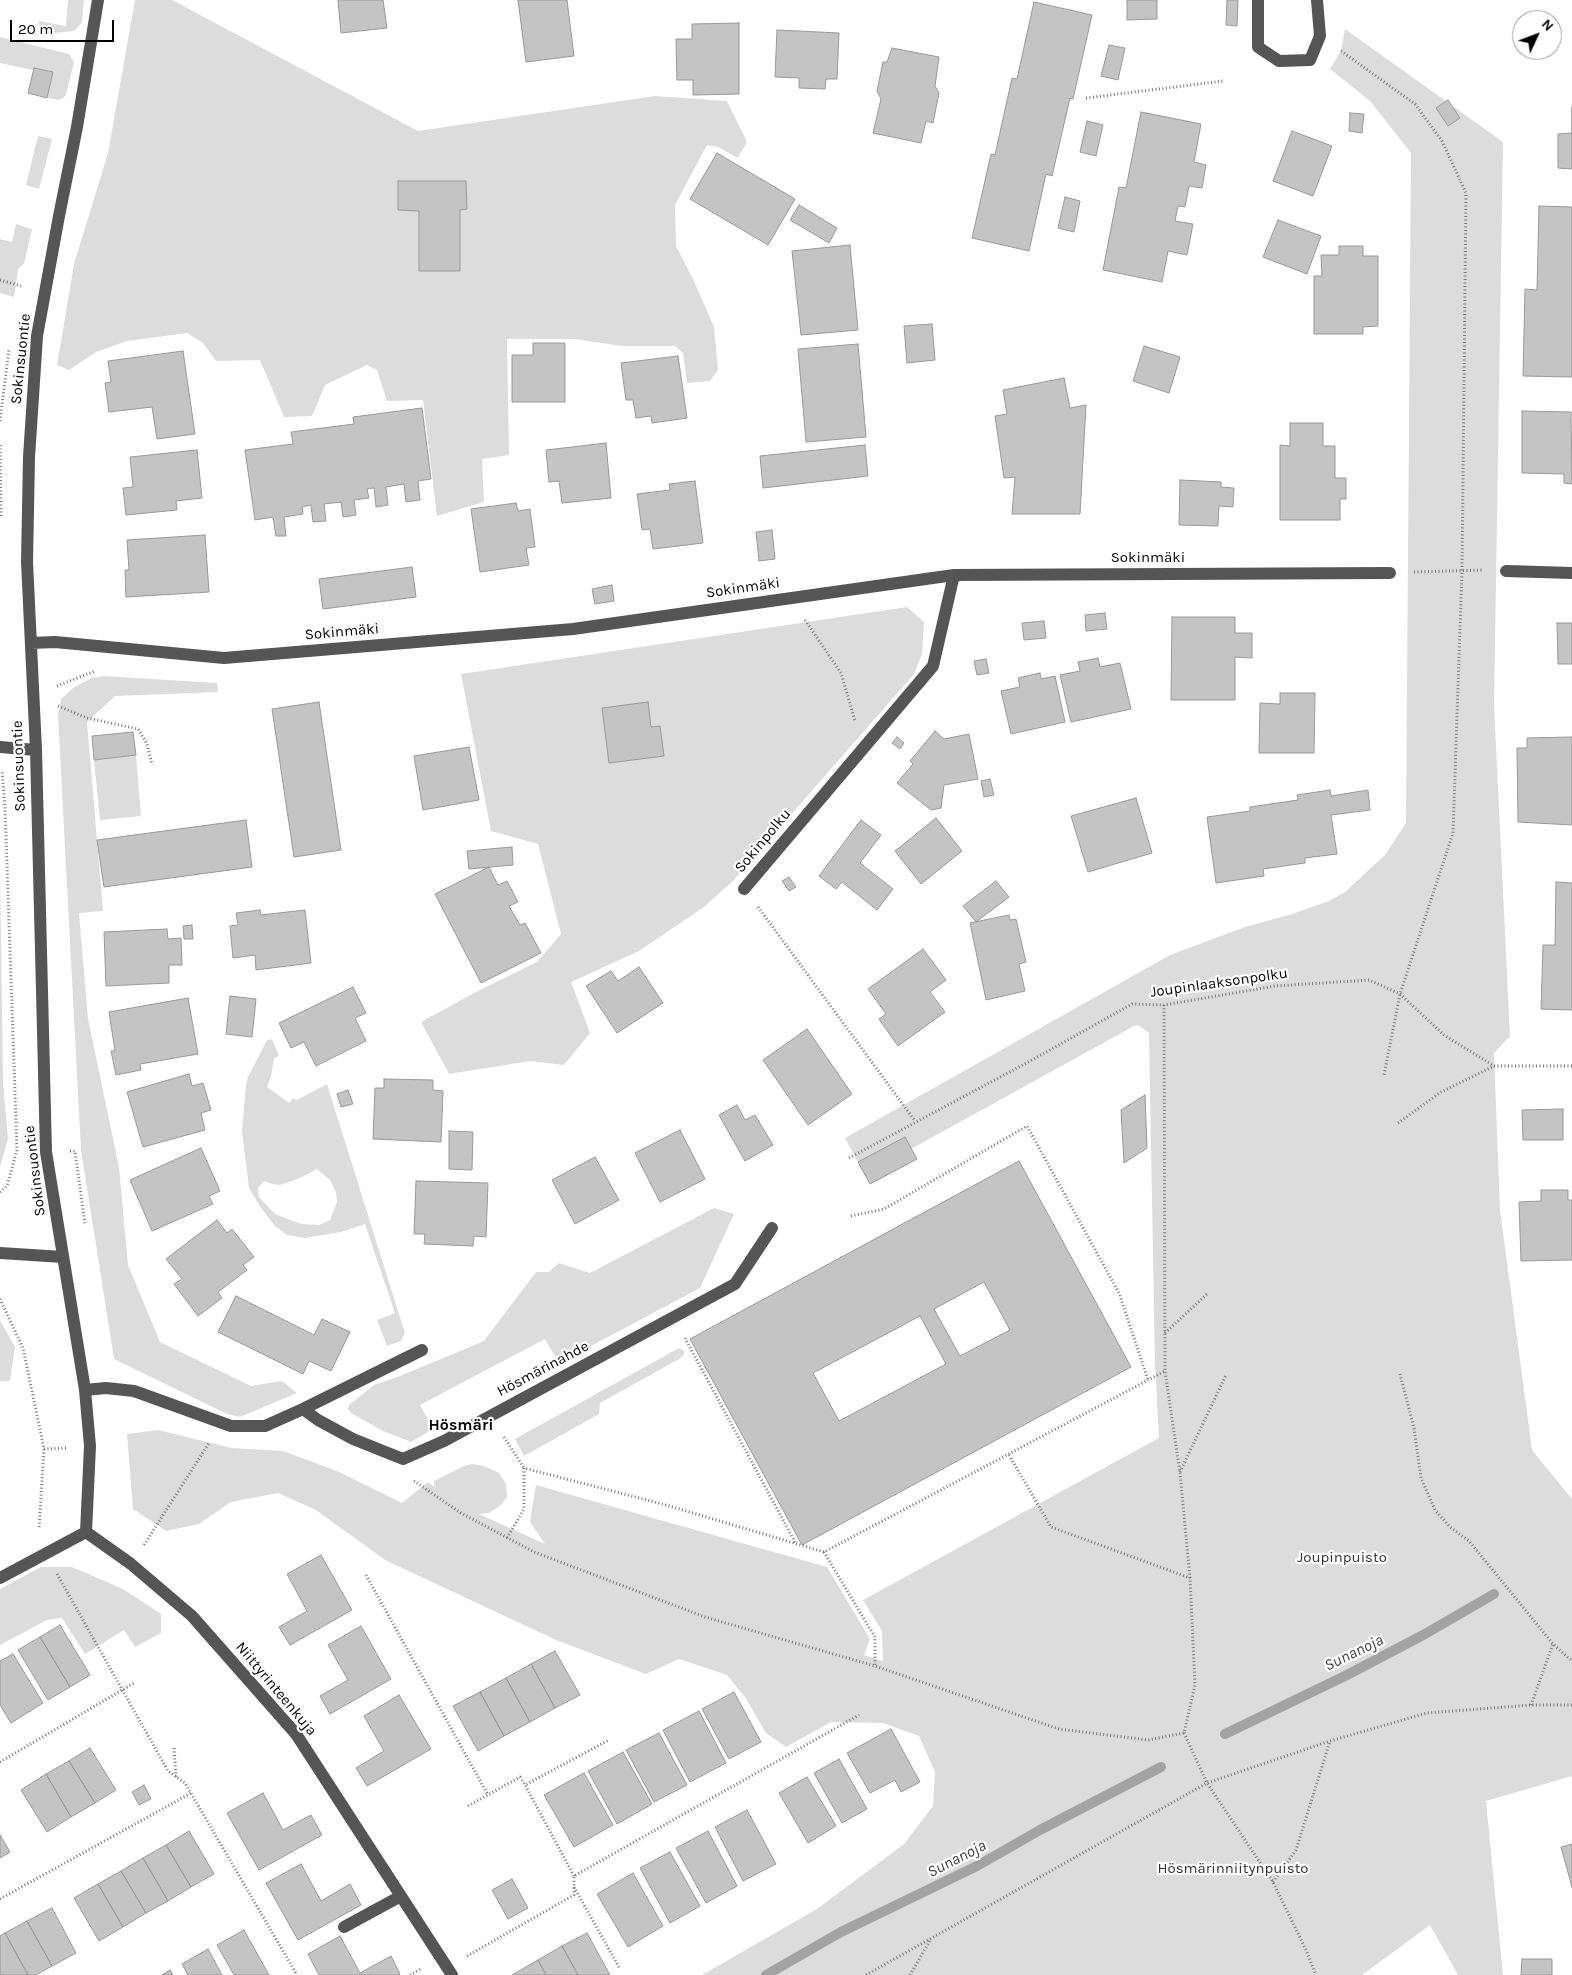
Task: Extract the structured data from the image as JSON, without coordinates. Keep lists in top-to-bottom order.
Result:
{
  "streets": {
    "street": [
      "Sokinsuontie",
      "Sokinmäki",
      "Sokinpolku",
      "Hösmärinahde",
      "Niittyrinteenkuja"
    ],
    "path": ["Joupinlaaksonpolku"]
  },
  "crossings": [
    ["Sokinsuontie", "Sokinmäki"],
    ["Sokinsuontie", "Niittyrinteenkuja"],
    ["Sokinmäki", "Sokinpolku"],
    ["Sokinpolku", "Joupinlaaksonpolku"]
  ],
  "districts": ["Hösmäri"],
  "water": ["Sunanoja"],
  "parks": ["Joupinpuisto", "Hösmärinniitynpuisto"],
  "scale_bar": "20 m",
  "north": "top right"
}
